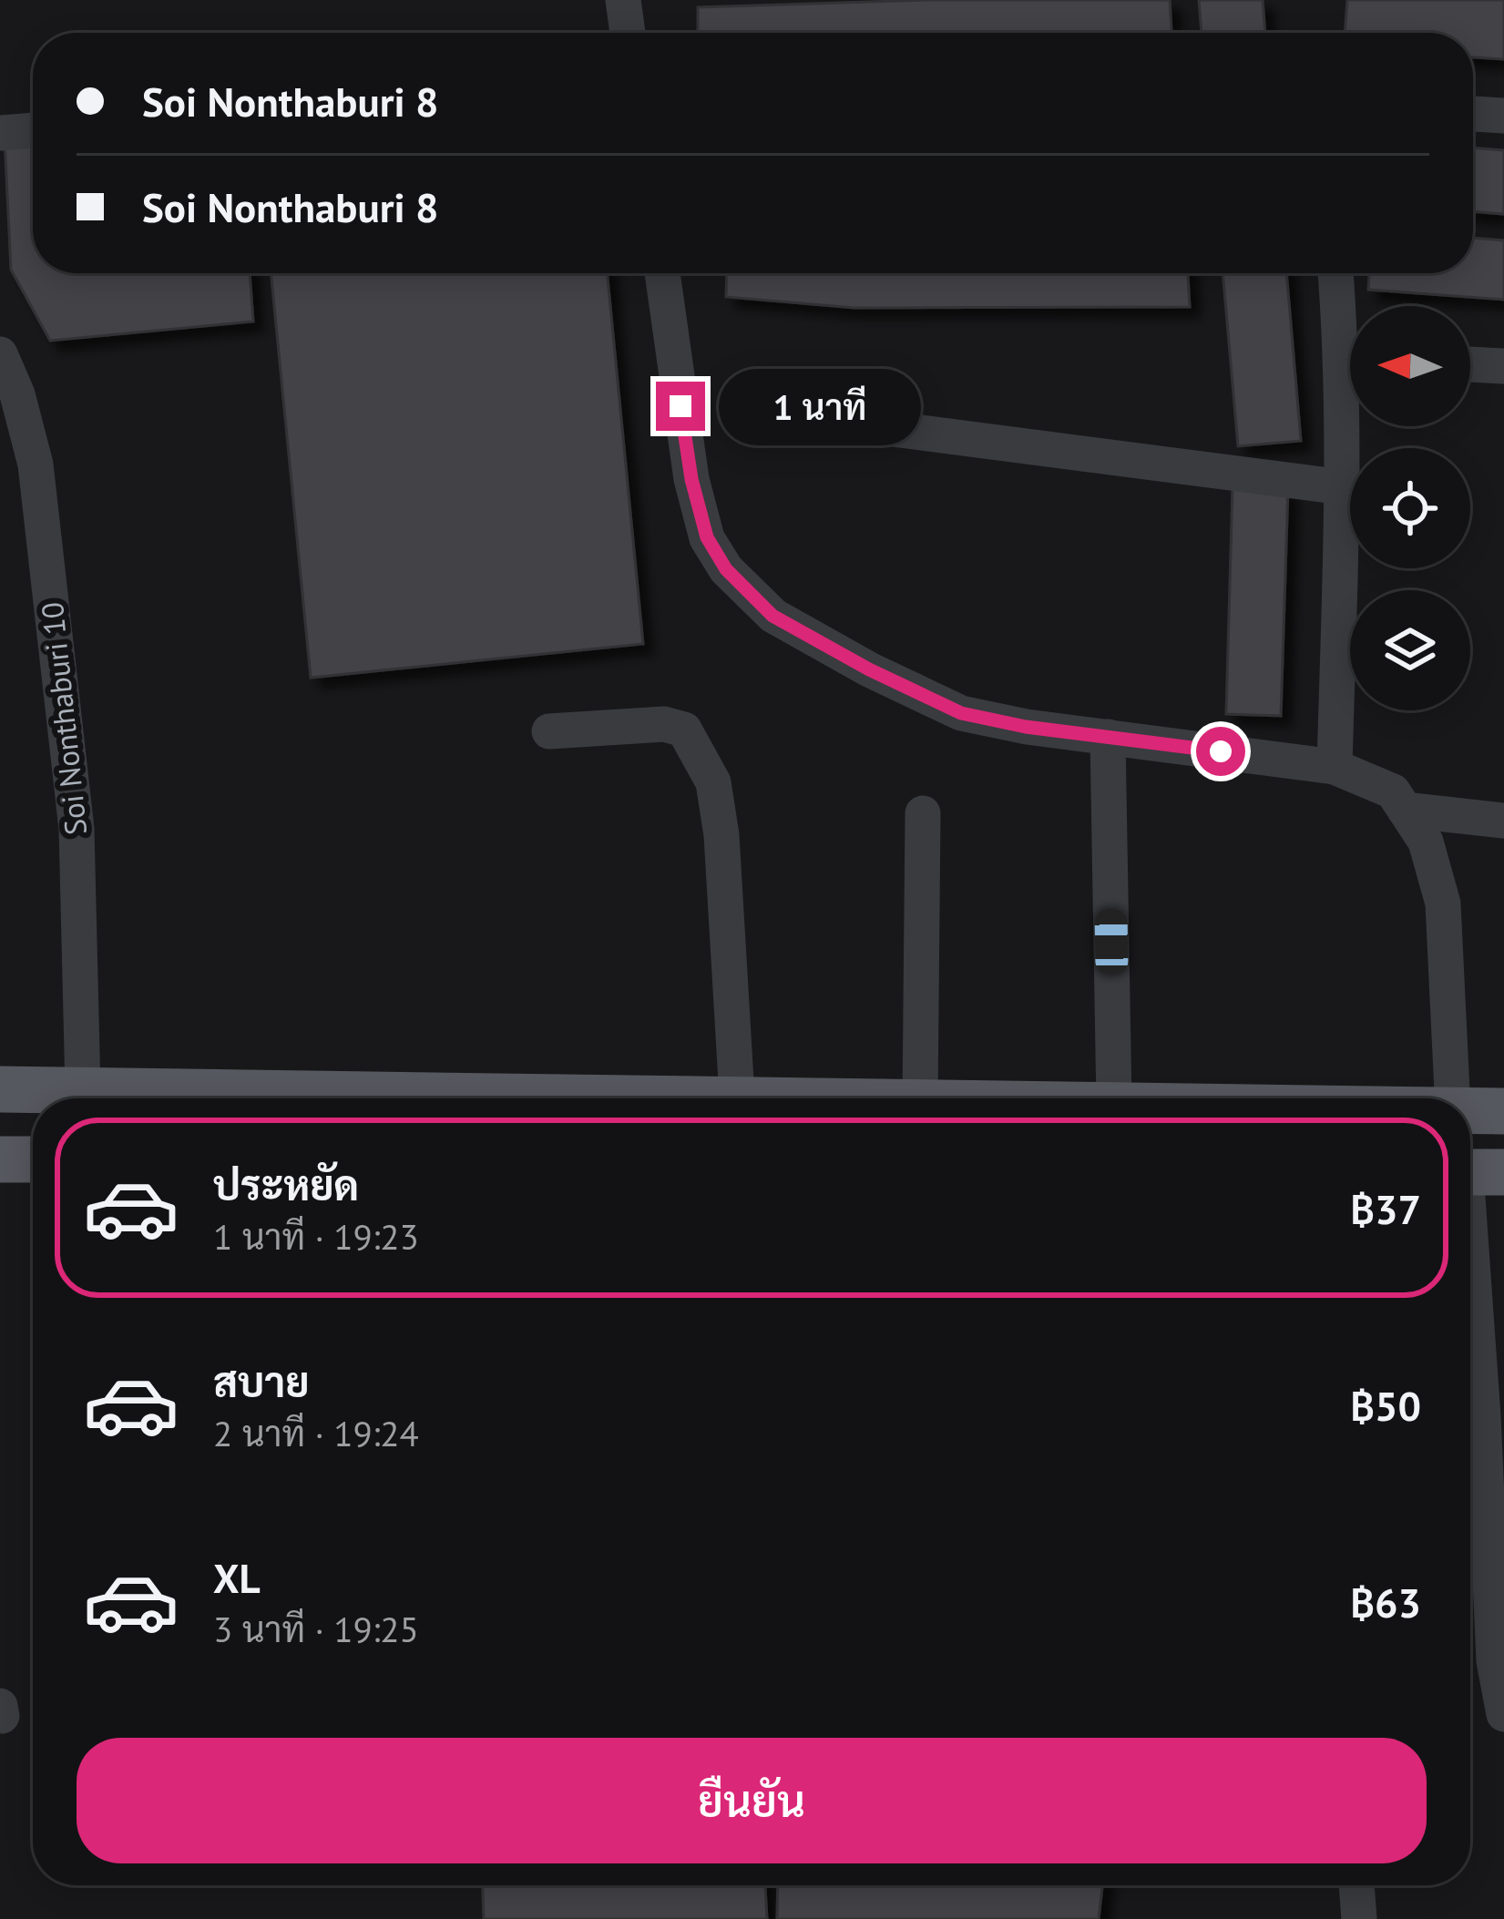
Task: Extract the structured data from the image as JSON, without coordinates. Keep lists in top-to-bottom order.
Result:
{
  "streets": {
    "street": ["Soi Nonthaburi 10"]
  },
  "north": "left",
  "page": {
    "banner": ["Soi Nonthaburi 8", "Soi Nonthaburi 8"],
    "bubble": "1 นาที",
    "list": [
      {
        "name": "ประหยัด",
        "note": "1 นาที · 19:23",
        "value": "฿37"
      },
      {
        "name": "สบาย",
        "note": "2 นาที · 19:24",
        "value": "฿50"
      },
      {
        "name": "XL",
        "note": "3 นาที · 19:25",
        "value": "฿63"
      }
    ],
    "buttons": "ยืนยัน"
  }
}
